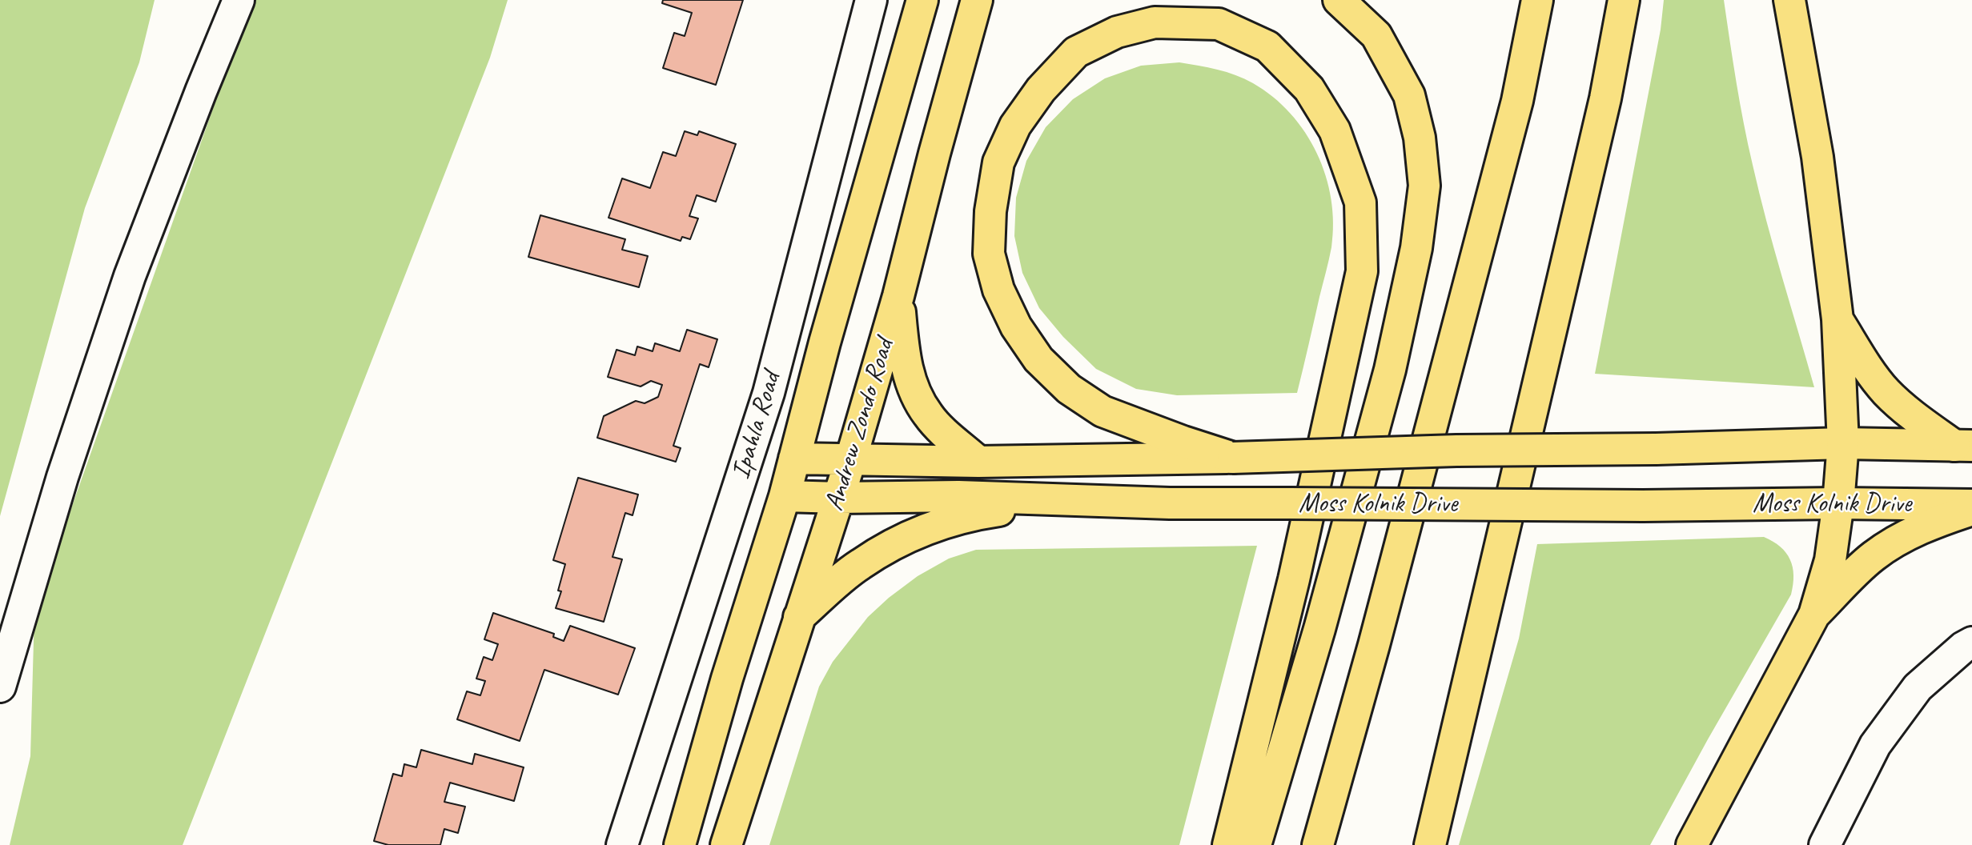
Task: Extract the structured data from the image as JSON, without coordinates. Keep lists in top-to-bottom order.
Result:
{
  "streets": {
    "main road": ["Andrew Zondo Road", "Moss Kolnik Drive"],
    "street": ["Ipahla Road"]
  },
  "crossings": [
    ["Andrew Zondo Road", "Moss Kolnik Drive"]
  ]
}
